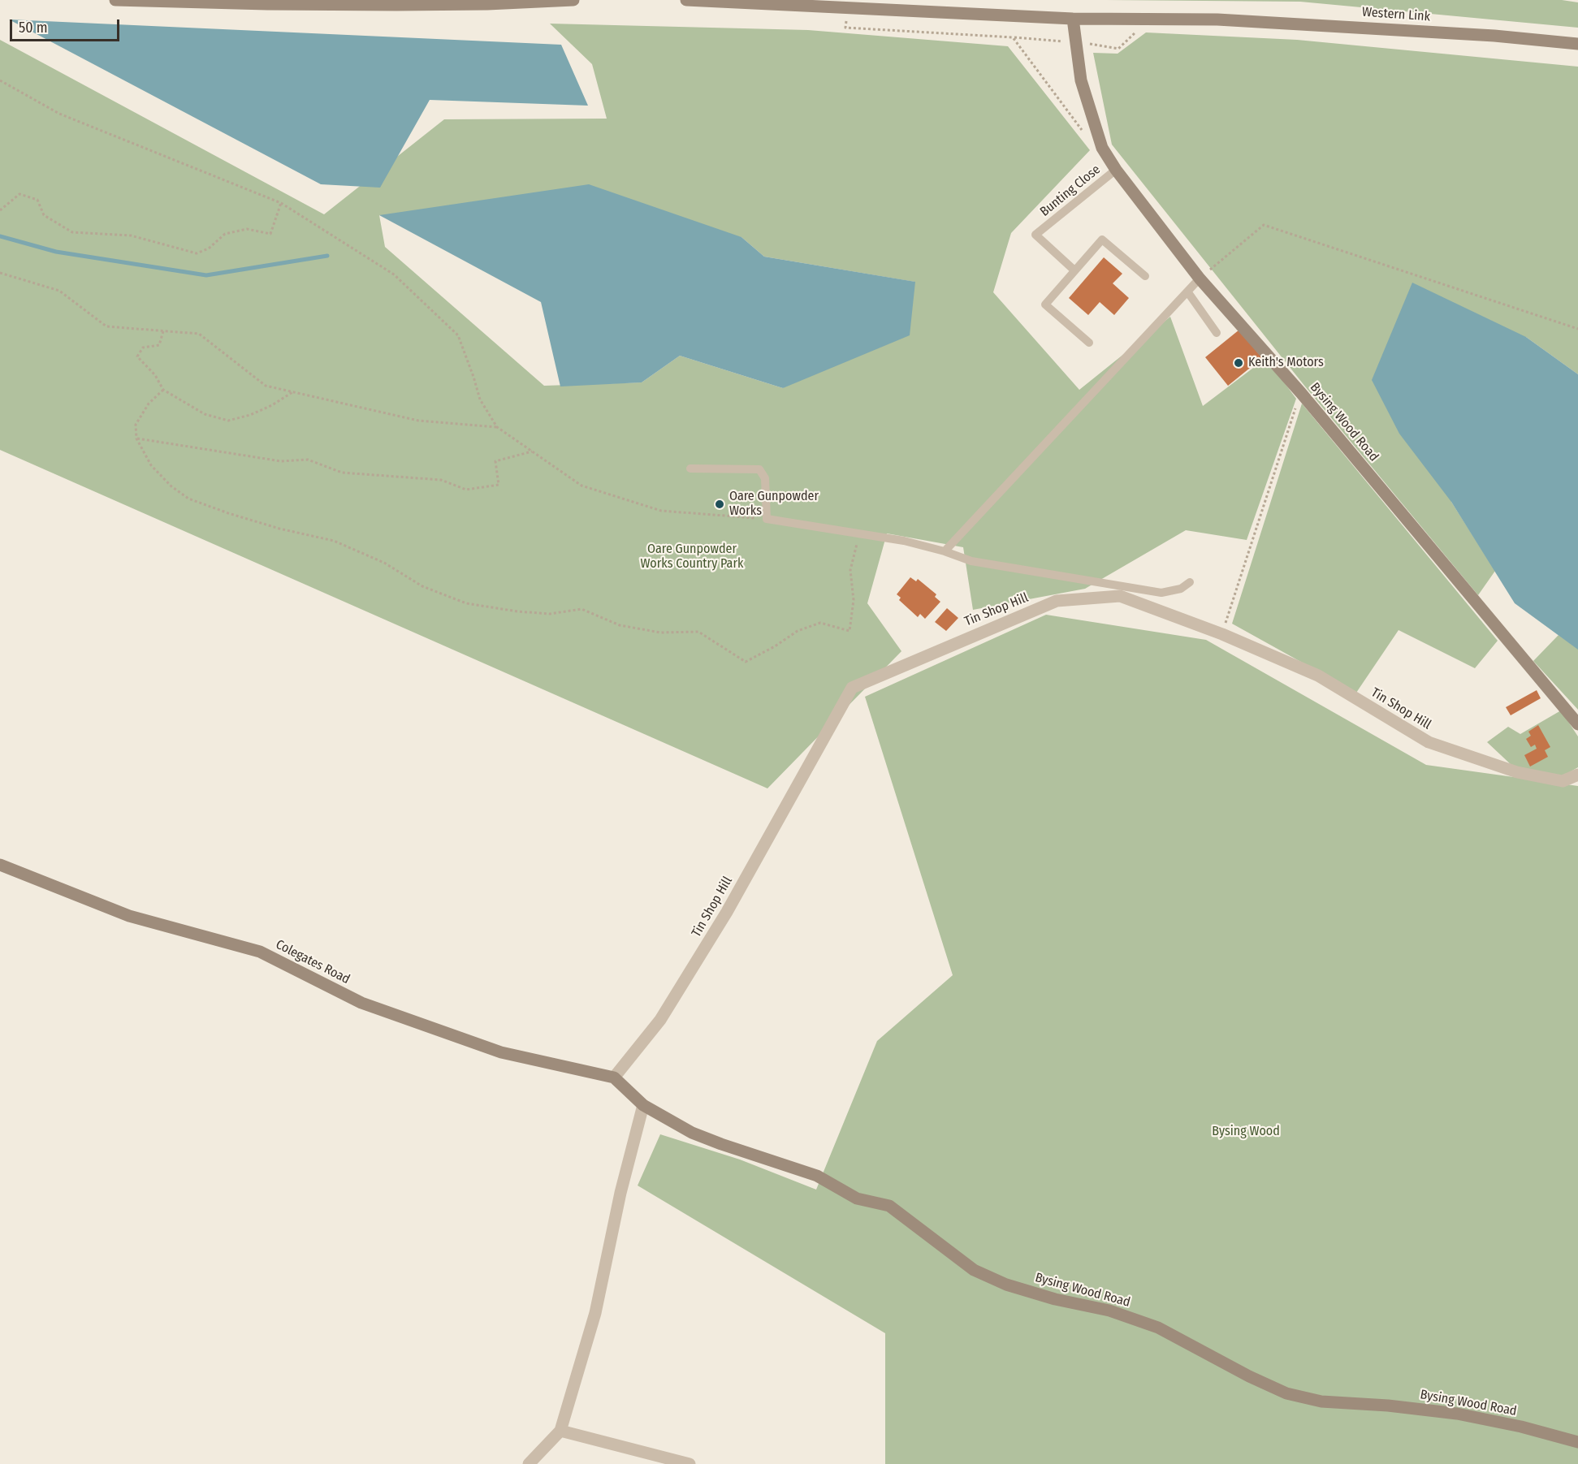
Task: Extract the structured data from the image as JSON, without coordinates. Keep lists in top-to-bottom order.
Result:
{
  "streets": {
    "street": [
      "Western Link",
      "Bysing Wood Road",
      "Tin Shop Hill",
      "Colegates Road"
    ],
    "lane": ["Bunting Close"]
  },
  "crossings": [
    ["Western Link", "Bysing Wood Road"],
    ["Bunting Close", "Bysing Wood Road"],
    ["Bysing Wood Road", "Tin Shop Hill"],
    ["Bysing Wood Road", "Colegates Road"],
    ["Tin Shop Hill", "Colegates Road"]
  ],
  "parks": ["Oare Gunpowder Works Country Park", "Bysing Wood"],
  "places": ["Keith's Motors", "Oare Gunpowder Works"],
  "scale_bar": "50 m"
}
